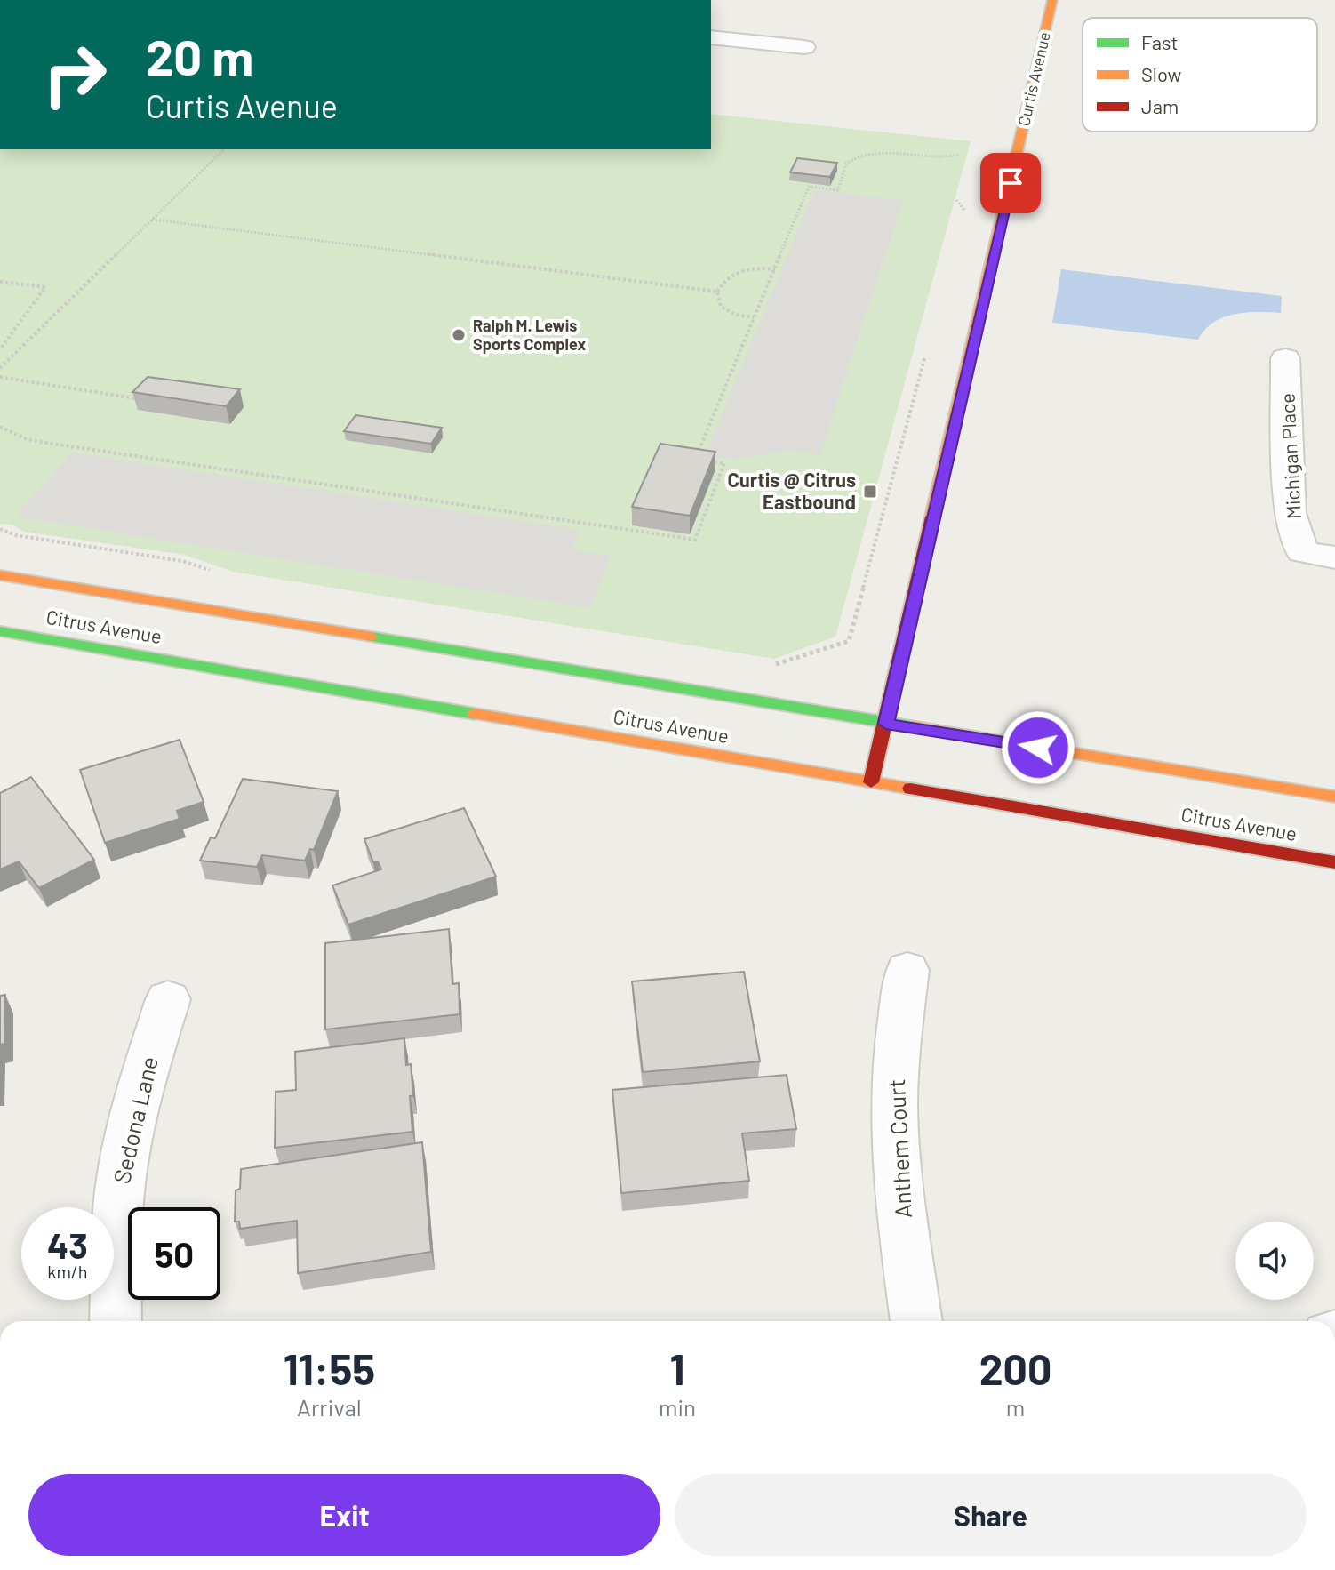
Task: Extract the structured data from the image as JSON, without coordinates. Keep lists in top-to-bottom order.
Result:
{
  "streets": {
    "main road": ["Curtis Avenue", "Citrus Avenue"],
    "street": ["Michigan Place", "Sedona Lane", "Anthem Court"]
  },
  "crossings": [
    ["Curtis Avenue", "Citrus Avenue"]
  ],
  "places": {
    "other": ["Ralph M. Lewis Sports Complex"],
    "transit": ["Curtis @ Citrus Eastbound"]
  },
  "legend": ["Fast", "Slow", "Jam"],
  "page": {
    "turn": ["20 m", "Curtis Avenue"],
    "speed": "43 km/h",
    "limit": "50",
    "eta": [
      "11:55",
      "Arrival",
      "1",
      "min",
      "200",
      "m"
    ],
    "buttons": ["Exit", "Share"]
  }
}
